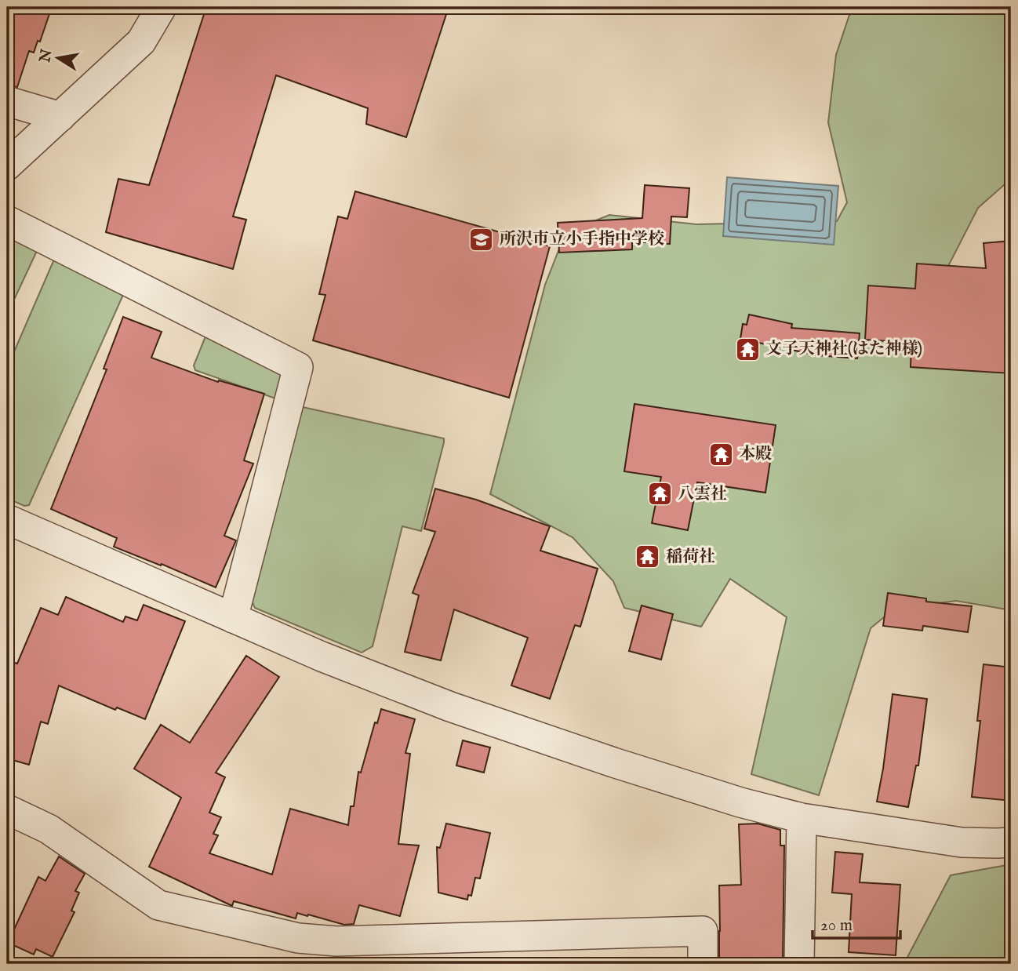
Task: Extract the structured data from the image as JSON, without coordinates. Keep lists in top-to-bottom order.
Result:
{
  "places": {
    "school or university": ["所沢市立小手指中学校"],
    "temple": [
      "文子天神社(はた神様)",
      "本殿",
      "八雲社",
      "稲荷社"
    ]
  },
  "scale_bar": "20 m",
  "north": "left"
}
